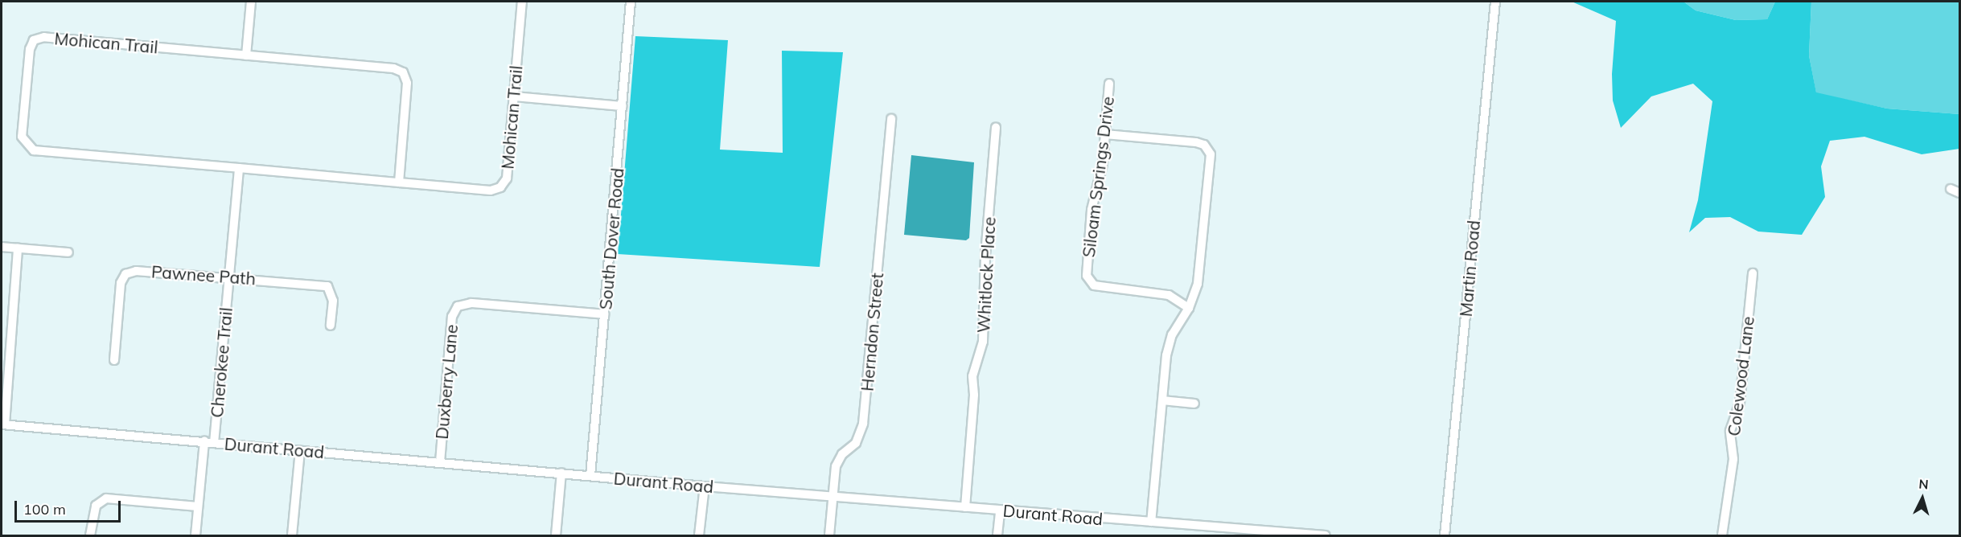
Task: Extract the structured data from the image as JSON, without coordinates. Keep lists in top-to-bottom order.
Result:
{
  "streets": {
    "street": [
      "Mohican Trail",
      "Siloam Springs Drive",
      "South Dover Road",
      "Martin Road",
      "Pawnee Path",
      "Whitlock Place",
      "Herndon Street",
      "Cherokee Trail",
      "Colewood Lane",
      "Duxberry Lane",
      "Durant Road"
    ]
  },
  "crossings": [
    ["Mohican Trail", "Cherokee Trail"],
    ["South Dover Road", "Duxberry Lane"],
    ["South Dover Road", "Durant Road"],
    ["Pawnee Path", "Cherokee Trail"],
    ["Whitlock Place", "Durant Road"],
    ["Herndon Street", "Durant Road"],
    ["Cherokee Trail", "Durant Road"],
    ["Duxberry Lane", "Durant Road"]
  ],
  "scale_bar": "100 m",
  "north": "top"
}
